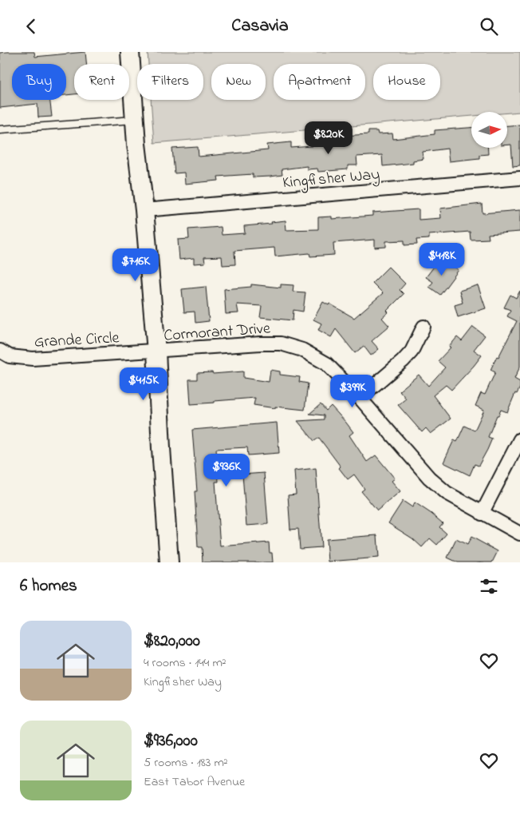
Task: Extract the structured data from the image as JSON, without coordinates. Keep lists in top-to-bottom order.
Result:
{
  "streets": {
    "street": ["Kingfisher Way", "Cormorant Drive", "Grande Circle"]
  },
  "crossings": [
    ["Cormorant Drive", "Grande Circle"]
  ],
  "north": "right",
  "page": {
    "header": "Casavia",
    "chip": [
      "Buy",
      "Rent",
      "Filters",
      "New",
      "Apartment",
      "House"
    ],
    "price": [
      "$820K",
      "$418K",
      "$716K",
      "$415K",
      "$399K",
      "$936K"
    ],
    "heading": "6 homes",
    "list": [
      {
        "name": "$820,000",
        "note": "4 rooms · 144 m² · Kingfisher Way"
      },
      {
        "name": "$936,000",
        "note": "5 rooms · 183 m² · East Tabor Avenue"
      }
    ]
  }
}
